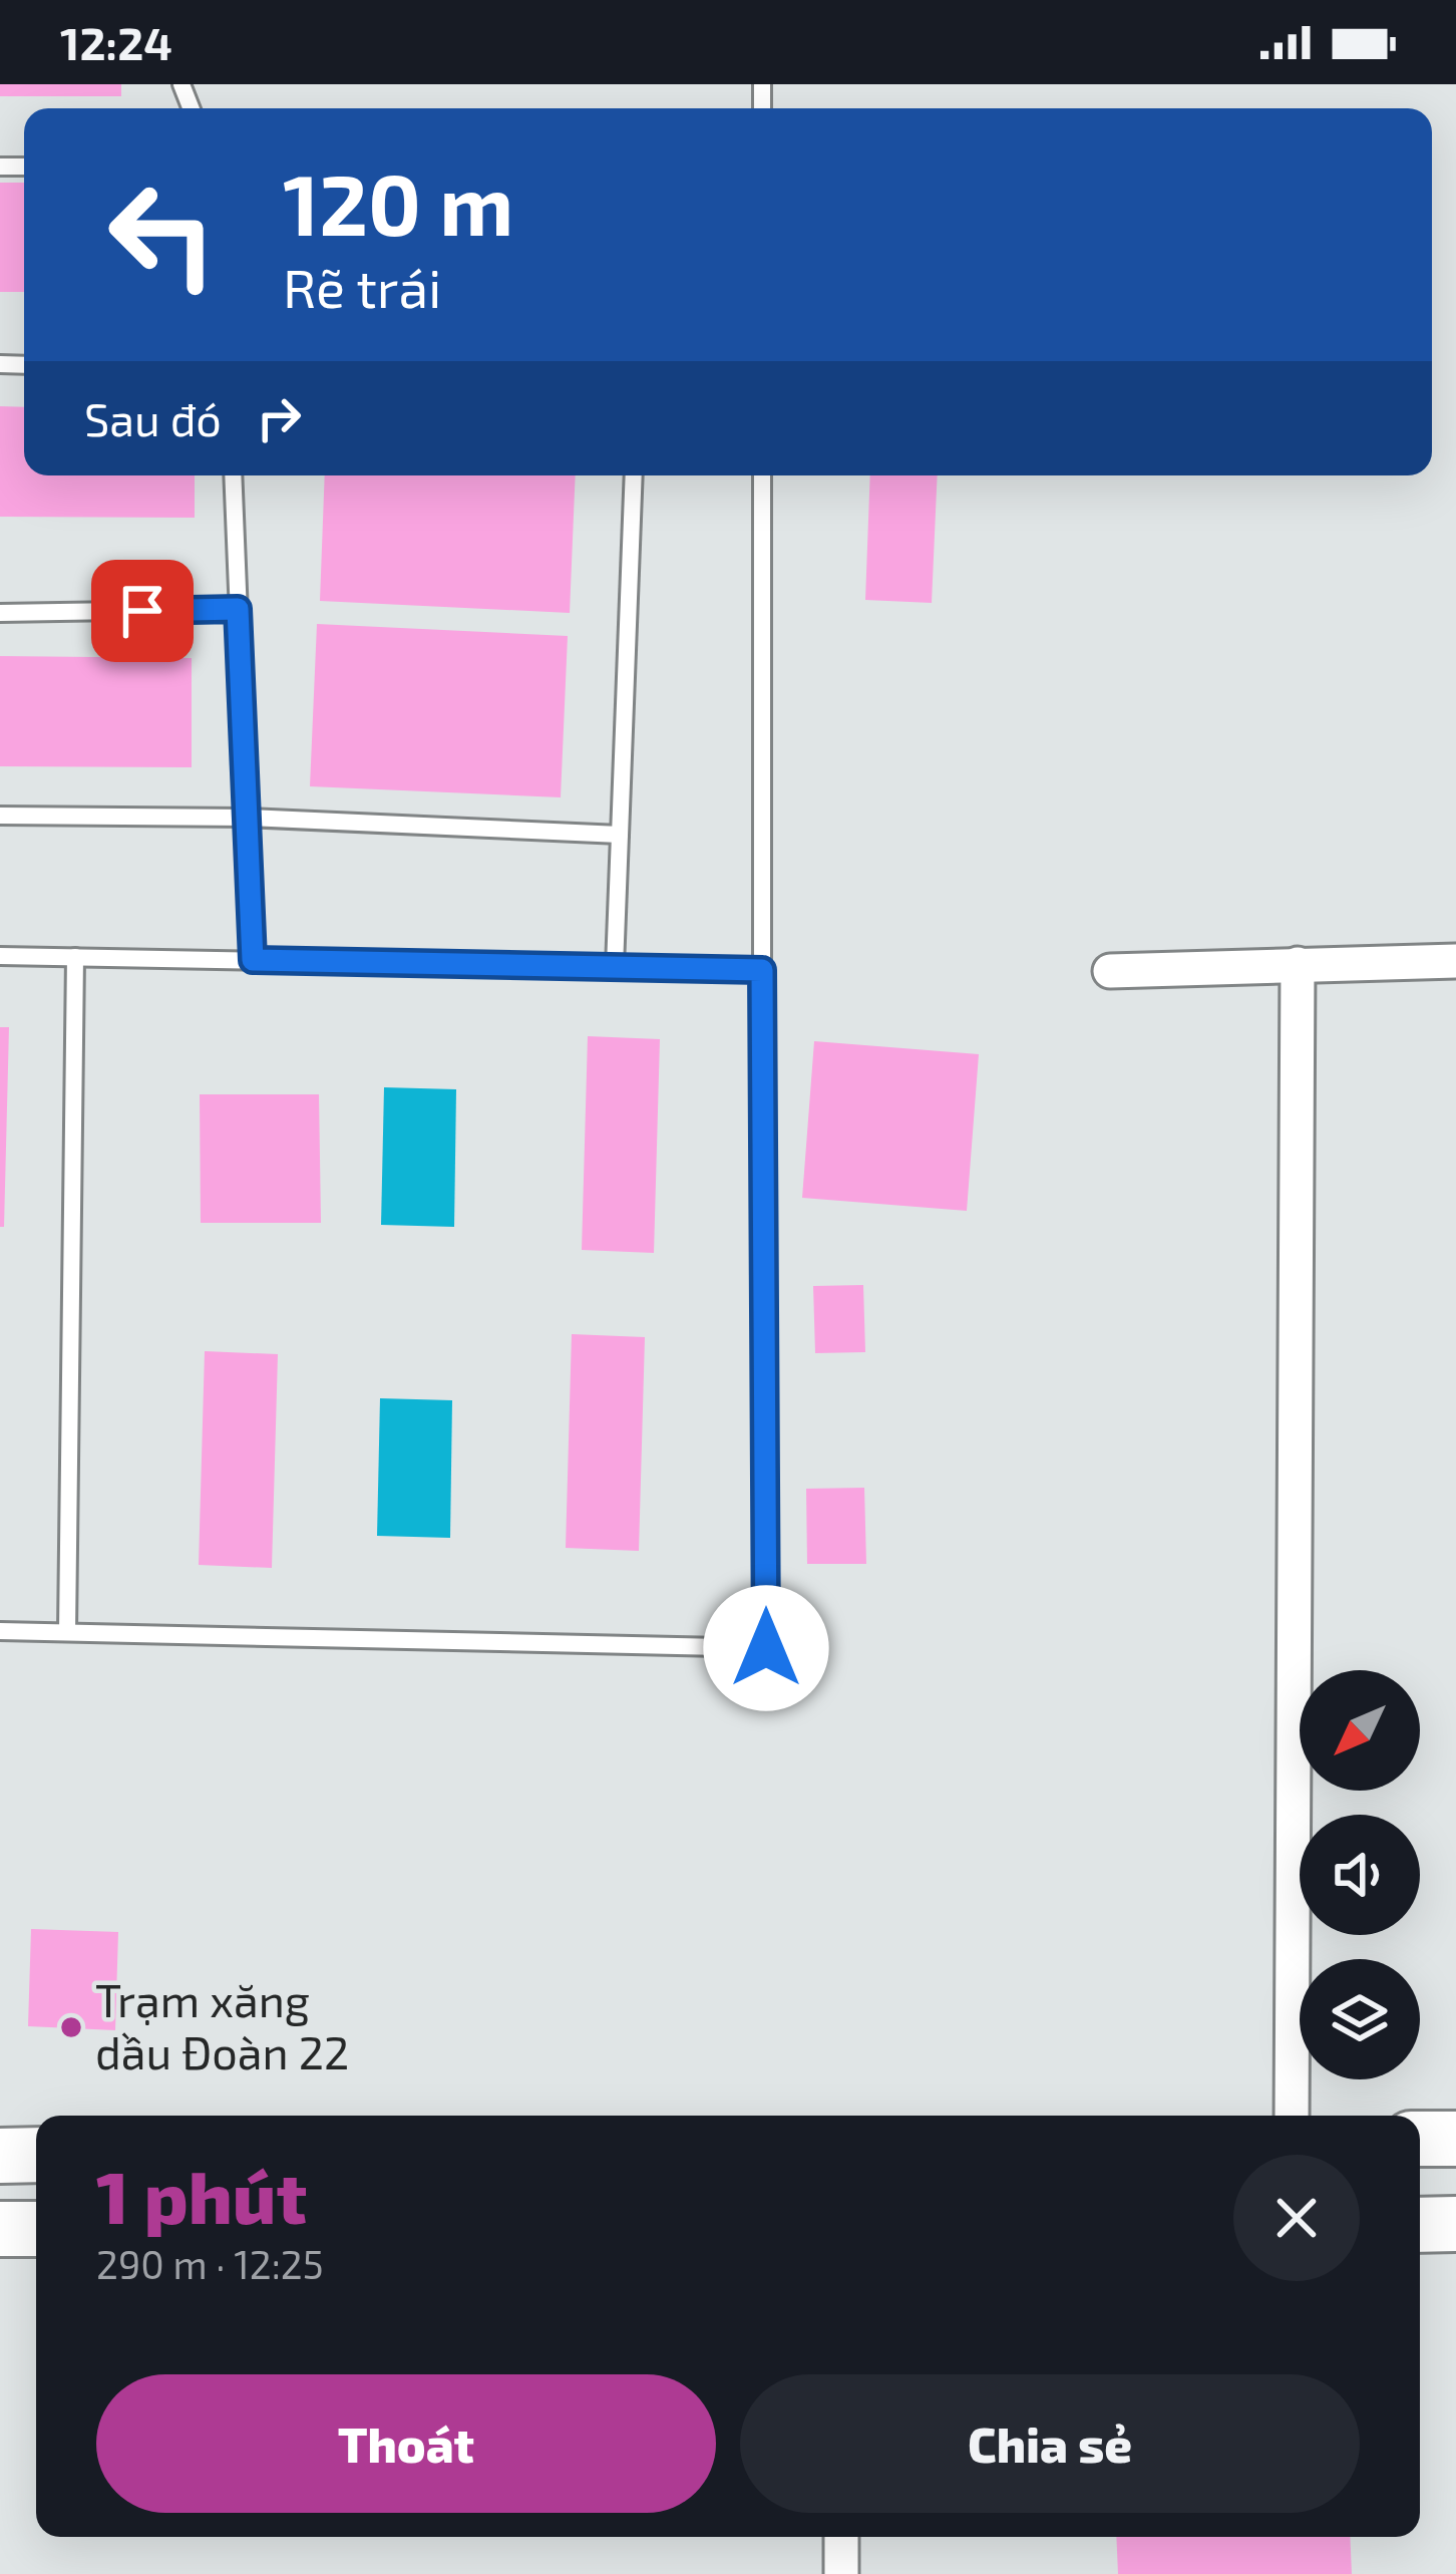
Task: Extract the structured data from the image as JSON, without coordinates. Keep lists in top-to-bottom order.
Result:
{
  "places": ["Trạm xăng dầu Đoàn 22"],
  "north": "bottom left",
  "page": {
    "status": "12:24",
    "turn": ["120 m", "Rẽ trái"],
    "then": "Sau đó",
    "heading": ["1 phút", "290 m · 12:25"],
    "buttons": ["Thoát", "Chia sẻ"]
  }
}
